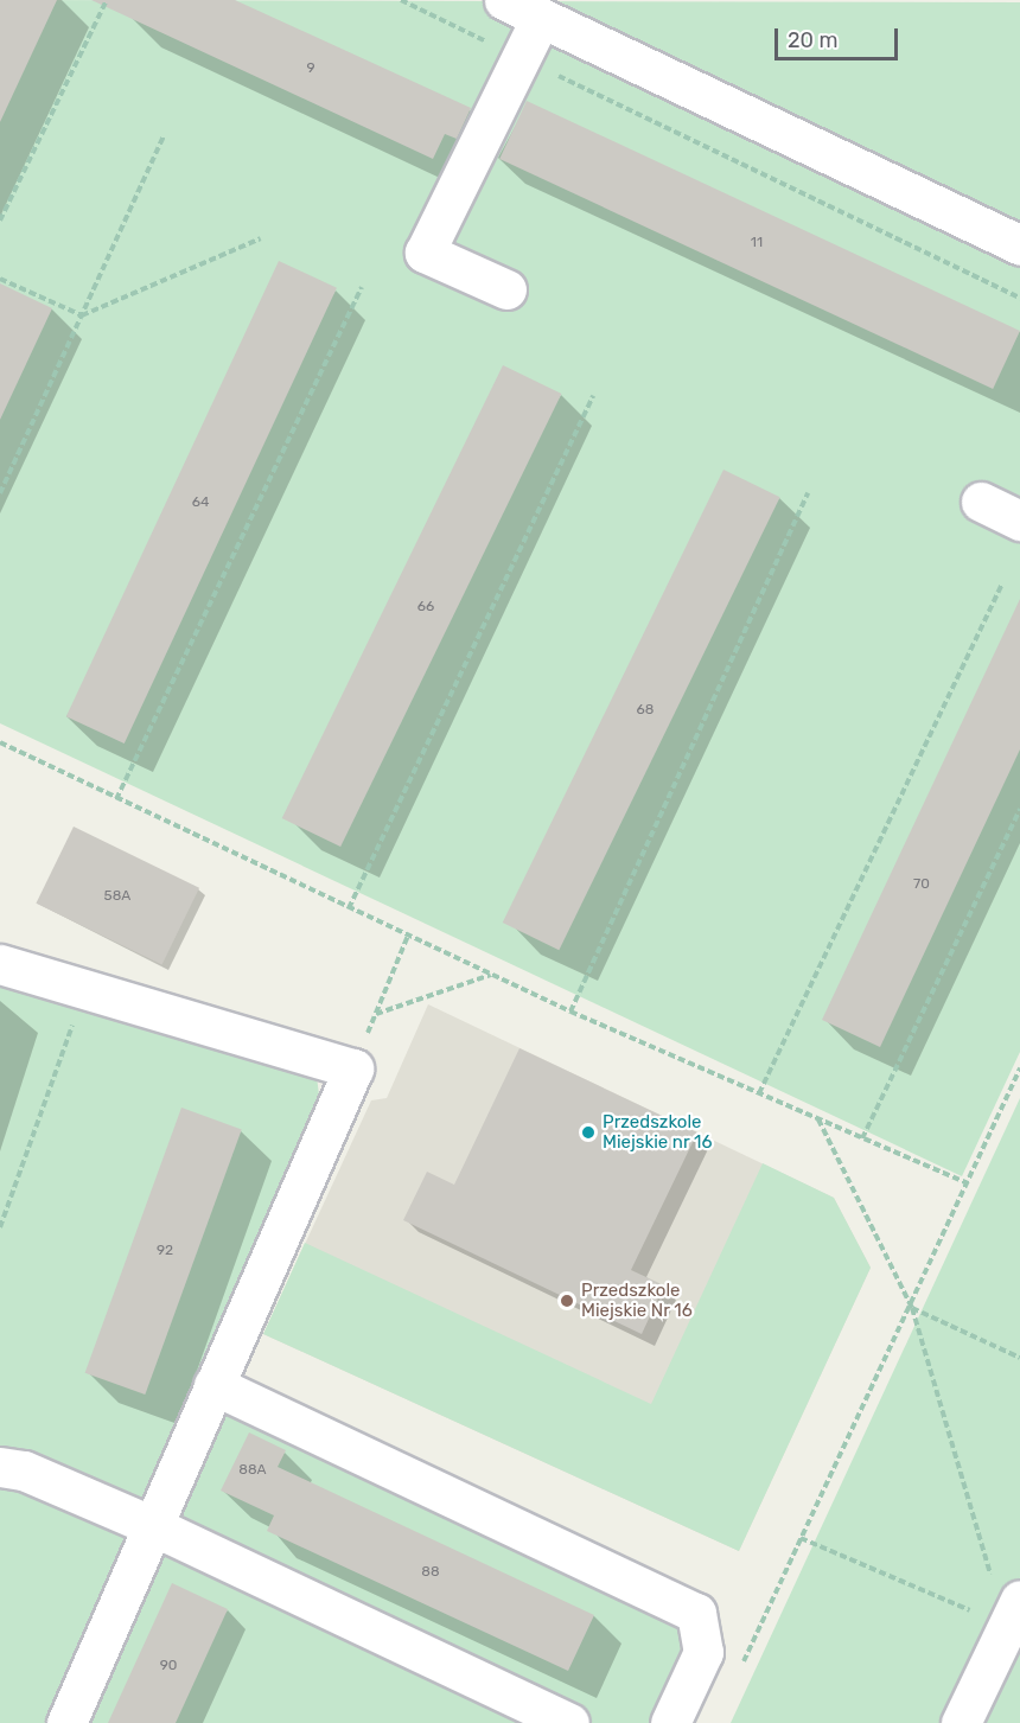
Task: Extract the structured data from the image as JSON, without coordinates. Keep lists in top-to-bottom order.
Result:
{
  "places": ["Przedszkole Miejskie nr 16", "Przedszkole Miejskie Nr 16"],
  "house_numbers": [
    "9",
    "11",
    "64",
    "66",
    "68",
    "70",
    "58A",
    "92",
    "88A",
    "88",
    "90"
  ],
  "scale_bar": "20 m"
}
